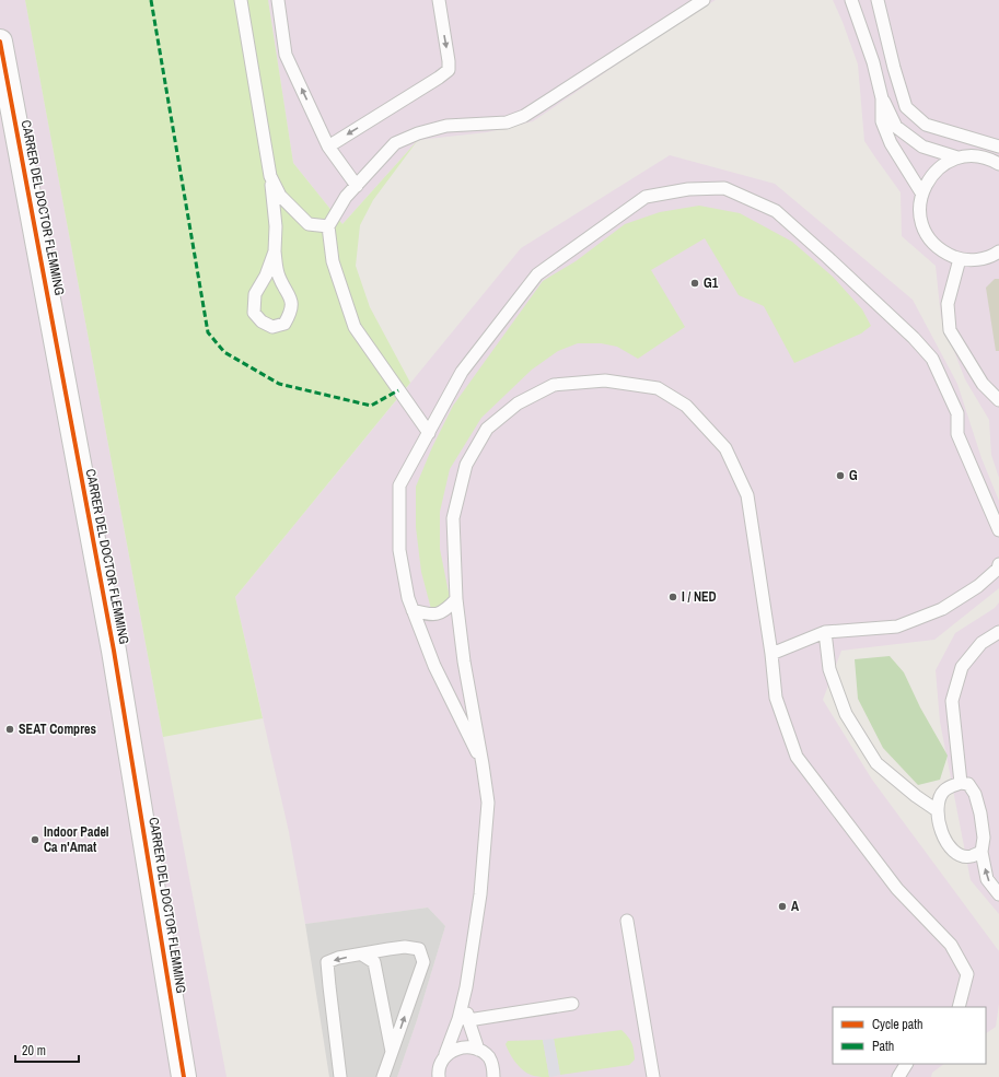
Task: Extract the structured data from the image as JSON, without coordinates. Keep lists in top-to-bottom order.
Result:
{
  "streets": {
    "street": ["CARRER DEL DOCTOR FLEMMING"]
  },
  "places": [
    "G1",
    "G",
    "I / NED",
    "SEAT Compres",
    "Indoor Padel Ca n'Amat",
    "A"
  ],
  "legend": ["Cycle path", "Path"],
  "scale_bar": "20 m"
}
